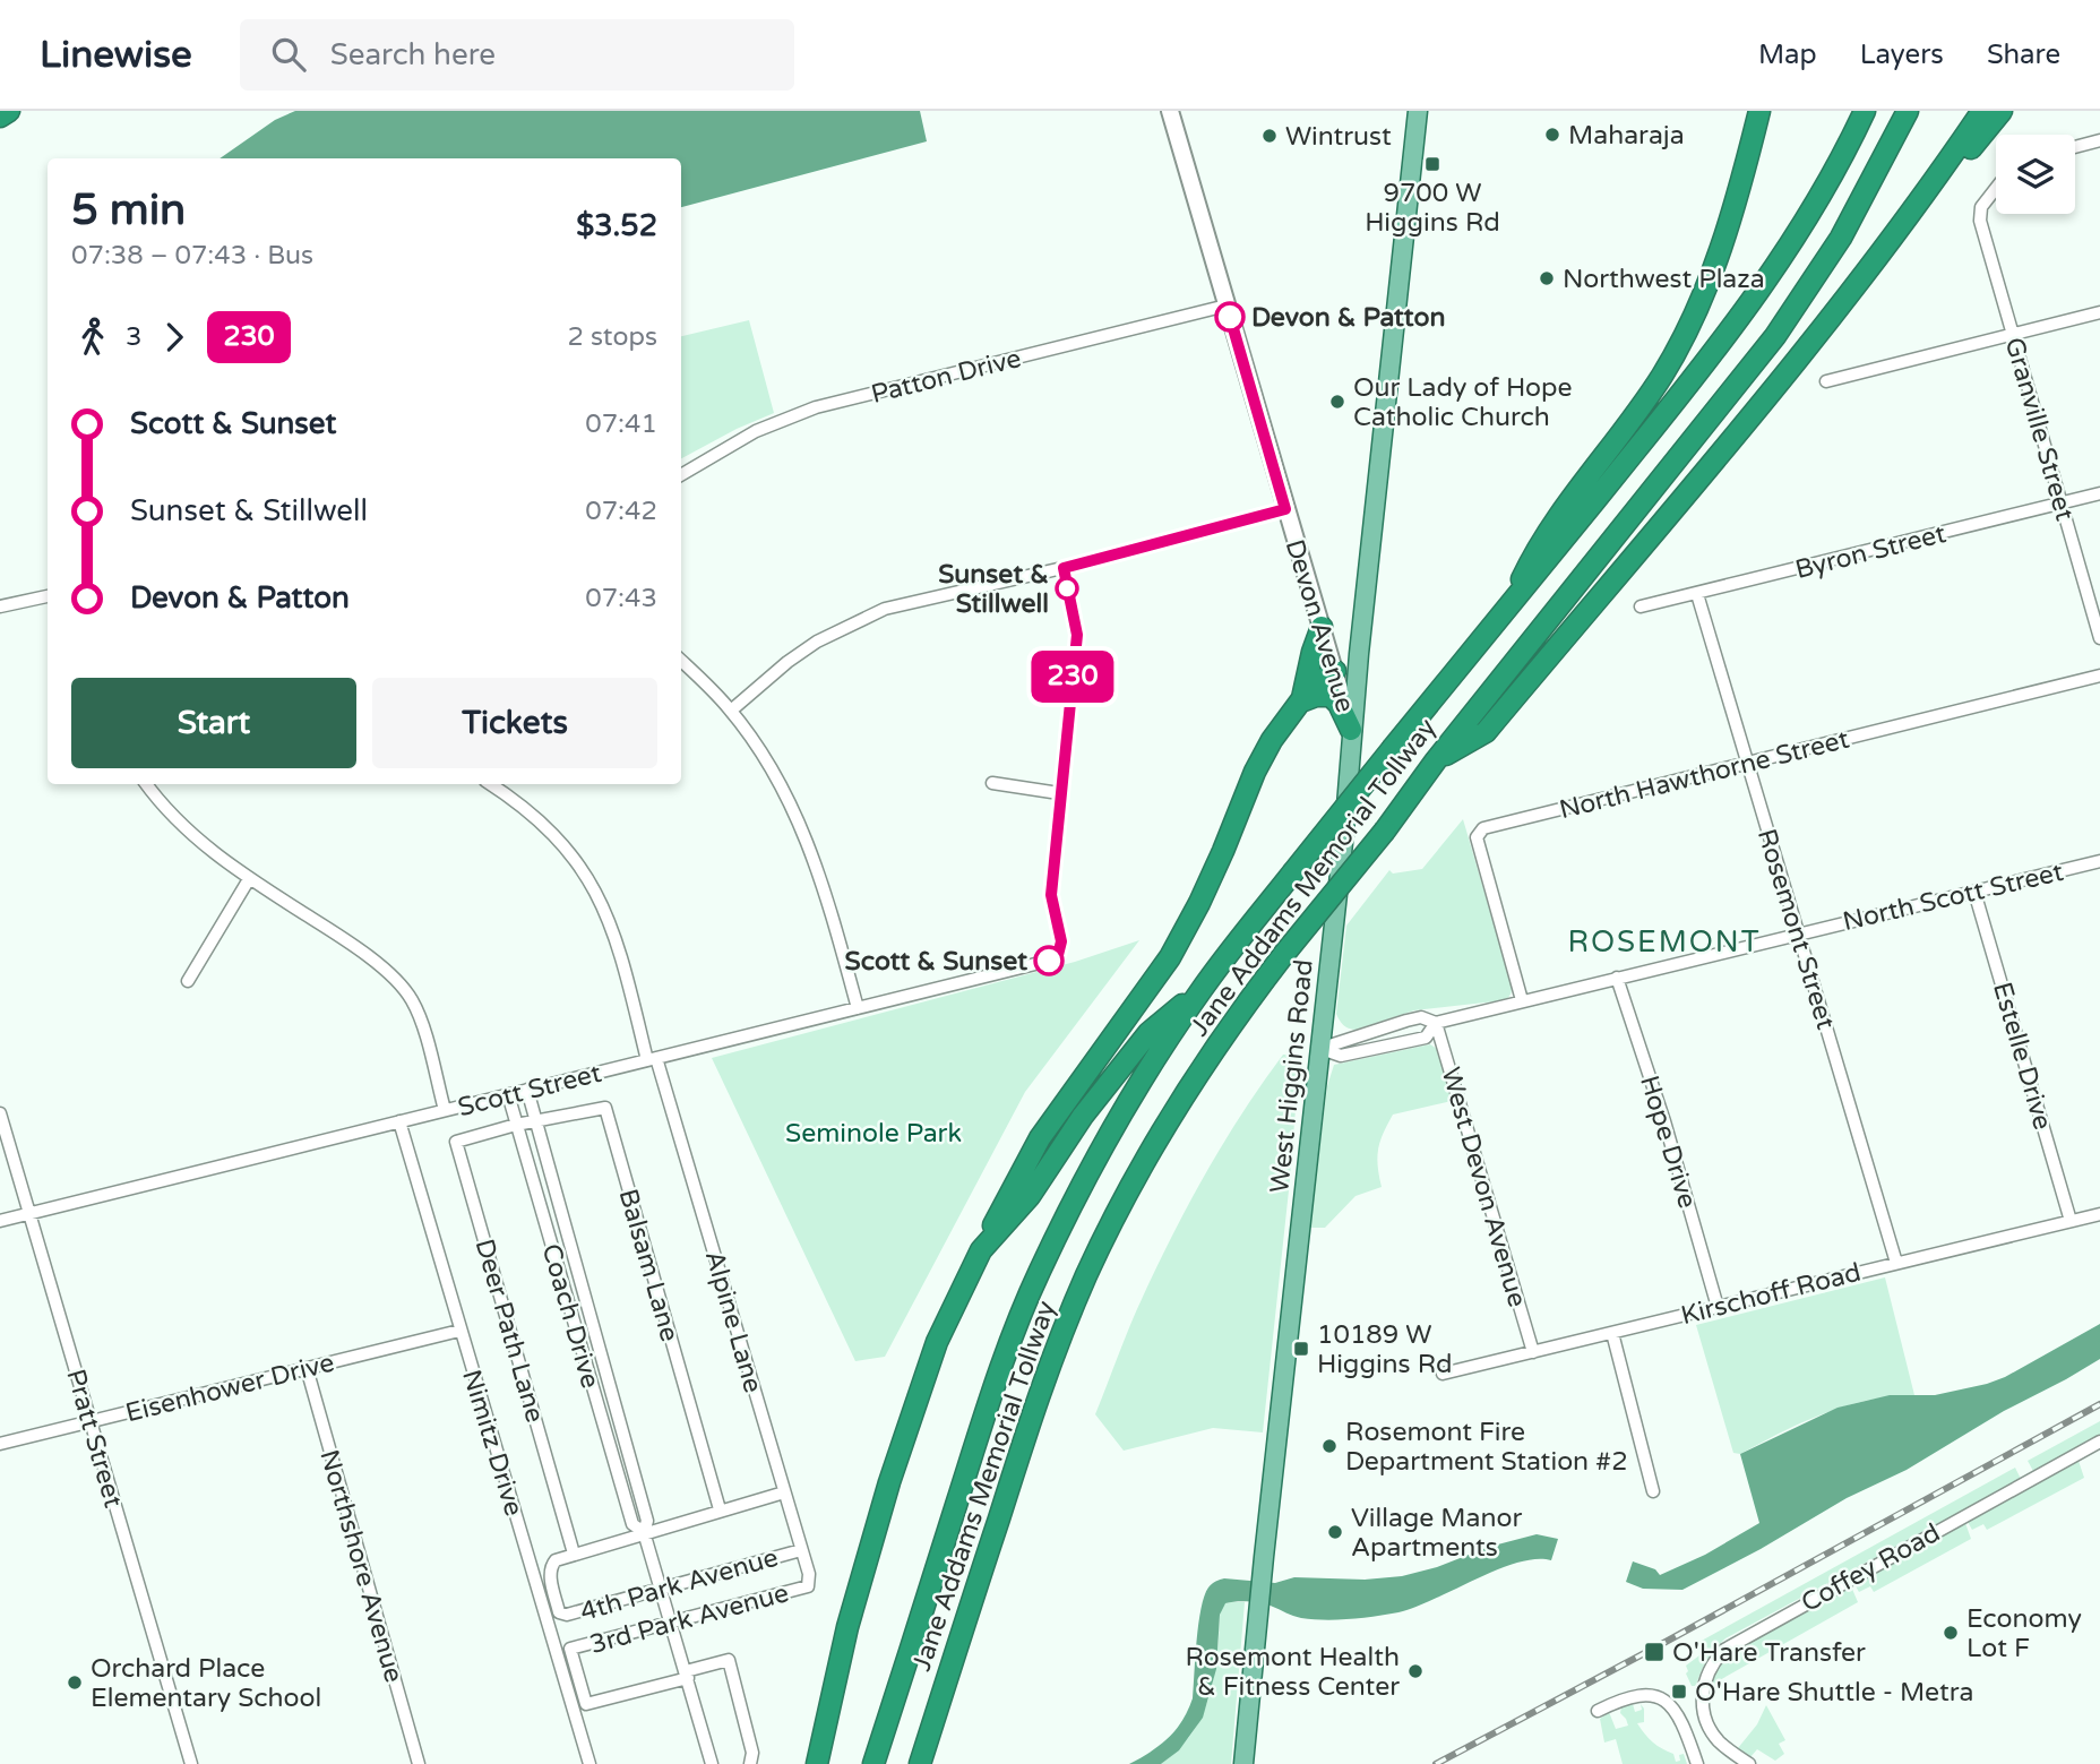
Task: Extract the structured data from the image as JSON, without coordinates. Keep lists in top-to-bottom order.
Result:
{
  "streets": {
    "highway": ["Jane Addams Memorial Tollway"],
    "main road": ["Devon Avenue", "West Higgins Road"],
    "street": [
      "Patton Drive",
      "Granville Street",
      "Byron Street",
      "North Hawthorne Street",
      "North Scott Street",
      "Rosemont Street",
      "Estelle Drive",
      "Scott Street",
      "Hope Drive",
      "West Devon Avenue",
      "Balsam Lane",
      "Kirschoff Road",
      "Coach Drive",
      "Alpine Lane",
      "Deer Path Lane",
      "Eisenhower Drive",
      "Pratt Street",
      "Nimitz Drive",
      "Northshore Avenue",
      "Coffey Road",
      "4th Park Avenue",
      "3rd Park Avenue"
    ]
  },
  "crossings": [
    ["Patton Drive", "Devon Avenue"],
    ["Granville Street", "Byron Street"],
    ["Byron Street", "Rosemont Street"],
    ["Devon Avenue", "West Higgins Road"],
    ["North Hawthorne Street", "North Scott Street"],
    ["North Hawthorne Street", "Rosemont Street"],
    ["North Scott Street", "Rosemont Street"],
    ["North Scott Street", "Estelle Drive"],
    ["North Scott Street", "West Higgins Road"],
    ["North Scott Street", "Hope Drive"],
    ["North Scott Street", "West Devon Avenue"],
    ["Rosemont Street", "Kirschoff Road"],
    ["Estelle Drive", "Kirschoff Road"],
    ["Scott Street", "Coach Drive"],
    ["Scott Street", "Alpine Lane"],
    ["Scott Street", "Pratt Street"],
    ["Scott Street", "Nimitz Drive"],
    ["Hope Drive", "Kirschoff Road"],
    ["West Devon Avenue", "Kirschoff Road"],
    ["Balsam Lane", "Coach Drive"],
    ["Balsam Lane", "Deer Path Lane"],
    ["Coach Drive", "Deer Path Lane"],
    ["Coach Drive", "4th Park Avenue"],
    ["Coach Drive", "3rd Park Avenue"],
    ["Alpine Lane", "4th Park Avenue"],
    ["Alpine Lane", "3rd Park Avenue"],
    ["Deer Path Lane", "4th Park Avenue"],
    ["Eisenhower Drive", "Pratt Street"],
    ["Eisenhower Drive", "Nimitz Drive"],
    ["Eisenhower Drive", "Northshore Avenue"]
  ],
  "districts": ["ROSEMONT"],
  "parks": ["Seminole Park"],
  "places": {
    "other": [
      "Maharaja",
      "Wintrust",
      "Northwest Plaza",
      "Devon & Patton",
      "Our Lady of Hope Catholic Church",
      "Sunset & Stillwell",
      "Scott & Sunset",
      "Rosemont Fire Department Station #2",
      "Village Manor Apartments",
      "Economy Lot F",
      "Rosemont Health & Fitness Center",
      "Orchard Place Elementary School"
    ],
    "transit": [
      "9700 W Higgins Rd",
      "10189 W Higgins Rd",
      "O'Hare Transfer",
      "O'Hare Shuttle - Metra"
    ]
  },
  "lines": ["bus line 230"],
  "page": {
    "header": "Linewise",
    "search": "Search here",
    "nav": ["Map", "Layers", "Share"],
    "on_map": "230",
    "heading": ["5 min", "07:38 – 07:43 · Bus", "$3.52"],
    "legs": ["3", "230", "2 stops"],
    "list": [
      {
        "name": "Scott & Sunset",
        "value": "07:41"
      },
      {
        "name": "Sunset & Stillwell",
        "value": "07:42"
      },
      {
        "name": "Devon & Patton",
        "value": "07:43"
      }
    ],
    "buttons": ["Start", "Tickets"]
  }
}
